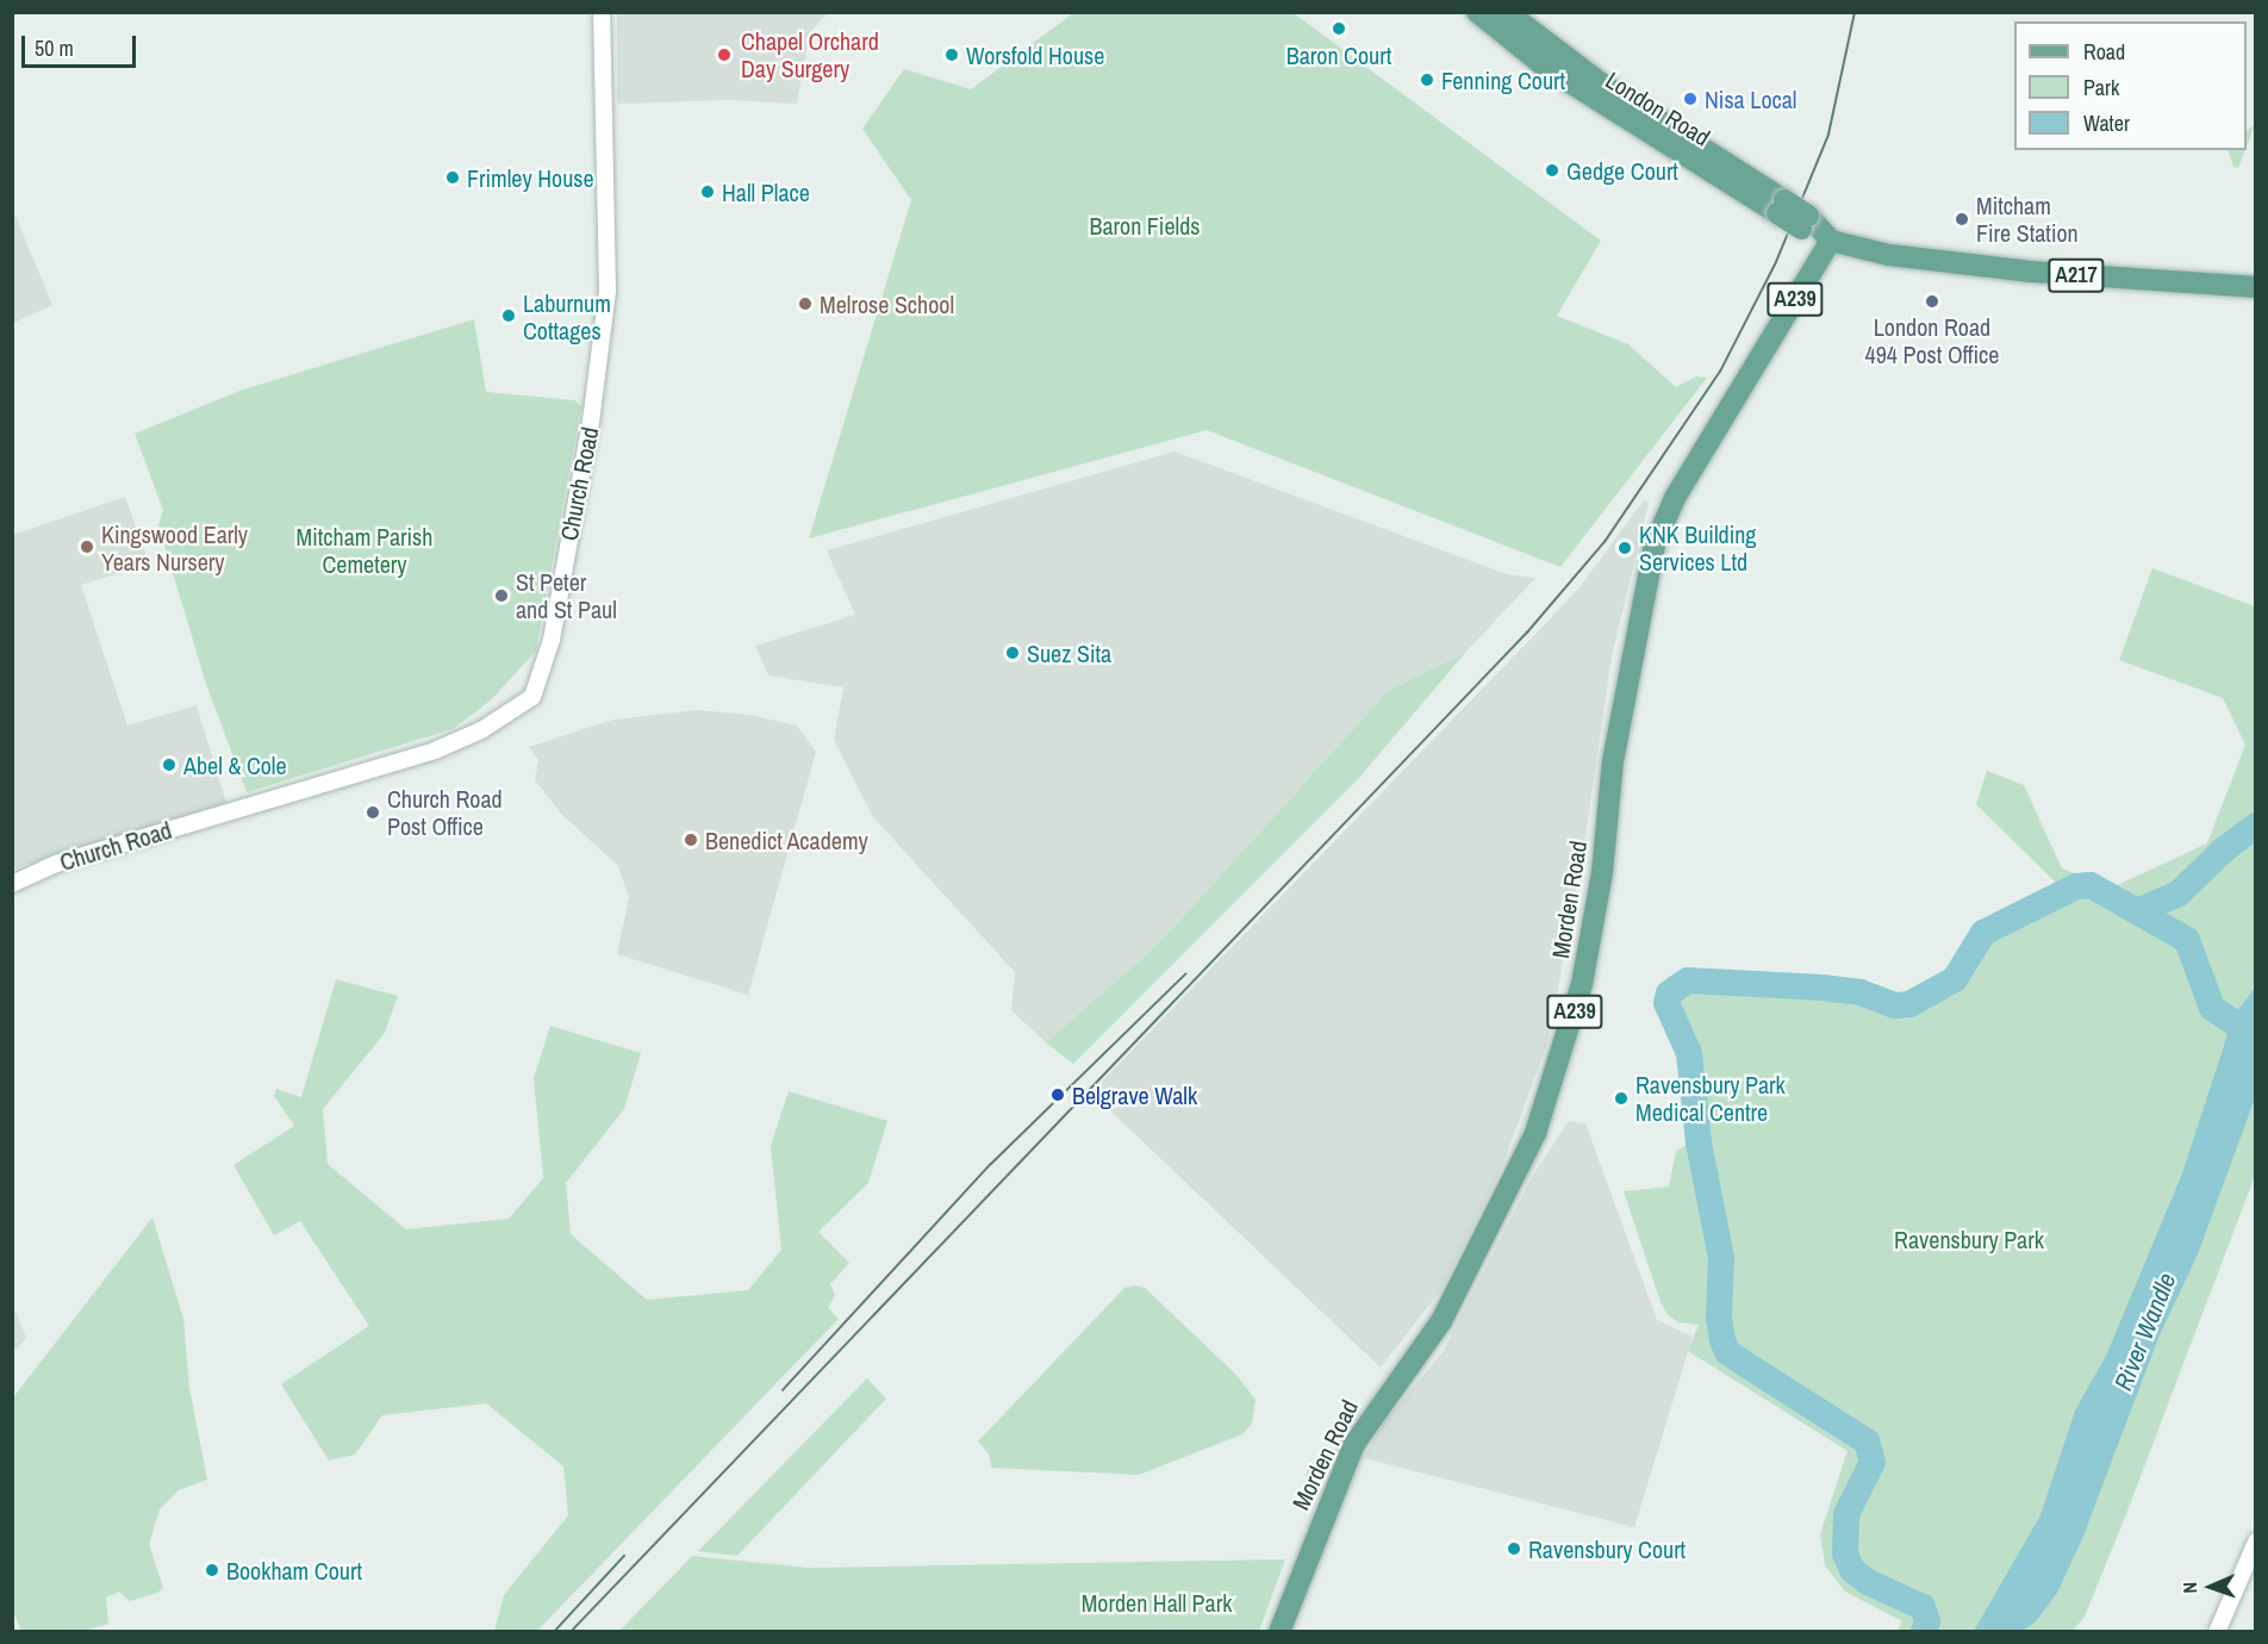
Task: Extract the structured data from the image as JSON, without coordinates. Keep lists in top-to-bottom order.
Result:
{
  "streets": {
    "main road": [
      "London Road",
      "A217",
      "A239",
      "Morden Road"
    ],
    "street": ["Church Road"]
  },
  "crossings": [
    ["London Road", "Morden Road"]
  ],
  "water": ["River Wandle"],
  "parks": [
    "Baron Fields",
    "Mitcham Parish Cemetery",
    "Ravensbury Park",
    "Morden Hall Park"
  ],
  "places": [
    "Baron Court",
    "Chapel Orchard Day Surgery",
    "Worsfold House",
    "Fenning Court",
    "Nisa Local",
    "Gedge Court",
    "Frimley House",
    "Hall Place",
    "Mitcham Fire Station",
    "London Road 494 Post Office",
    "Melrose School",
    "Laburnum Cottages",
    "Kingswood Early Years Nursery",
    "KNK Building Services Ltd",
    "St Peter and St Paul",
    "Suez Sita",
    "Abel & Cole",
    "Church Road Post Office",
    "Benedict Academy",
    "Belgrave Walk",
    "Ravensbury Park Medical Centre",
    "Ravensbury Court",
    "Bookham Court"
  ],
  "legend": ["Road", "Park", "Water"],
  "scale_bar": "50 m",
  "north": "left"
}
